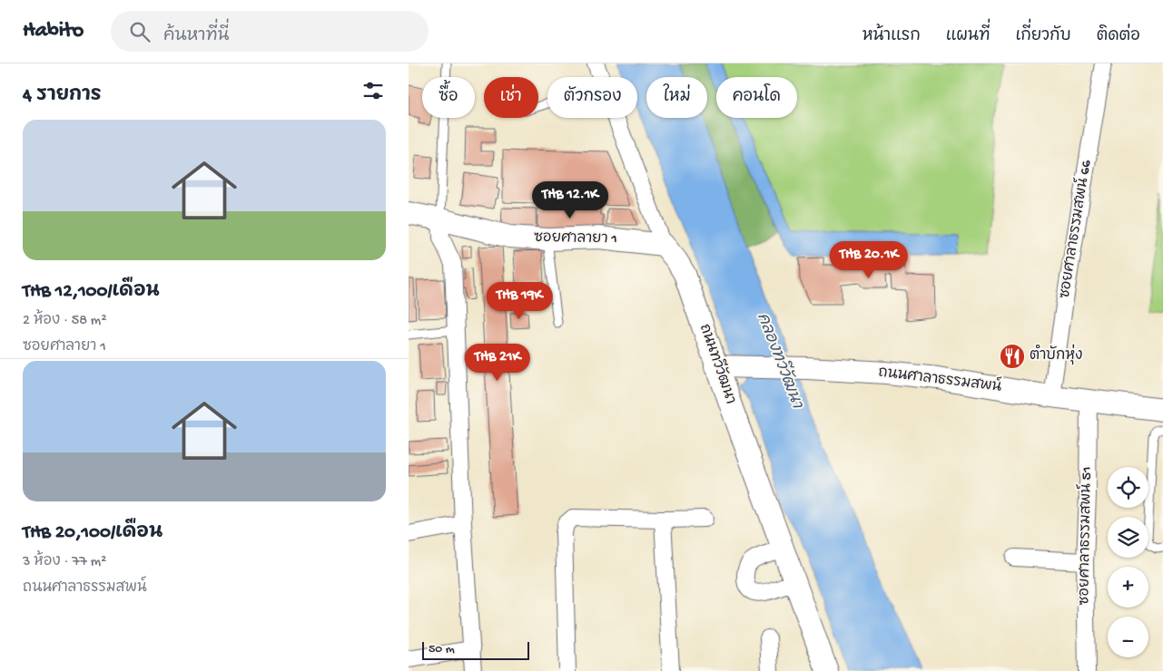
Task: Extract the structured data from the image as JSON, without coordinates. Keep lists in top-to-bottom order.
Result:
{
  "streets": {
    "main road": ["ซอยศาลายา 1", "ถนนทวีวัฒนา", "ถนนศาลาธรรมสพน์"],
    "street": ["ซอยศาลาธรรมสพน์ 66", "ซอยศาลาธรรมสพน์ 51"]
  },
  "crossings": [
    ["ซอยศาลาธรรมสพน์ 66", "ถนนศาลาธรรมสพน์"],
    ["ซอยศาลายา 1", "ถนนทวีวัฒนา"],
    ["ถนนทวีวัฒนา", "ถนนศาลาธรรมสพน์"],
    ["ถนนศาลาธรรมสพน์", "ซอยศาลาธรรมสพน์ 51"]
  ],
  "water": ["คลองทวีวัฒนา"],
  "places": {
    "restaurant": ["ตำบักหุ่ง"]
  },
  "scale_bar": "50 m",
  "page": {
    "header": "Habito",
    "search": "ค้นหาที่นี่",
    "nav": [
      "หน้าแรก",
      "แผนที่",
      "เกี่ยวกับ",
      "ติดต่อ"
    ],
    "heading": "4 รายการ",
    "chip": [
      "ซื้อ",
      "เช่า",
      "ตัวกรอง",
      "ใหม่",
      "คอนโด"
    ],
    "list": [
      {
        "name": "THB 12,100/เดือน",
        "note": "2 ห้อง · 58 m² · ซอยศาลายา 1"
      },
      {
        "name": "THB 20,100/เดือน",
        "note": "3 ห้อง · 77 m² · ถนนศาลาธรรมสพน์"
      }
    ],
    "price": [
      "THB 12.1K",
      "THB 20.1K",
      "THB 19K",
      "THB 21K"
    ],
    "map_buttons": ["+", "−"],
    "scale": "50 m"
  }
}
